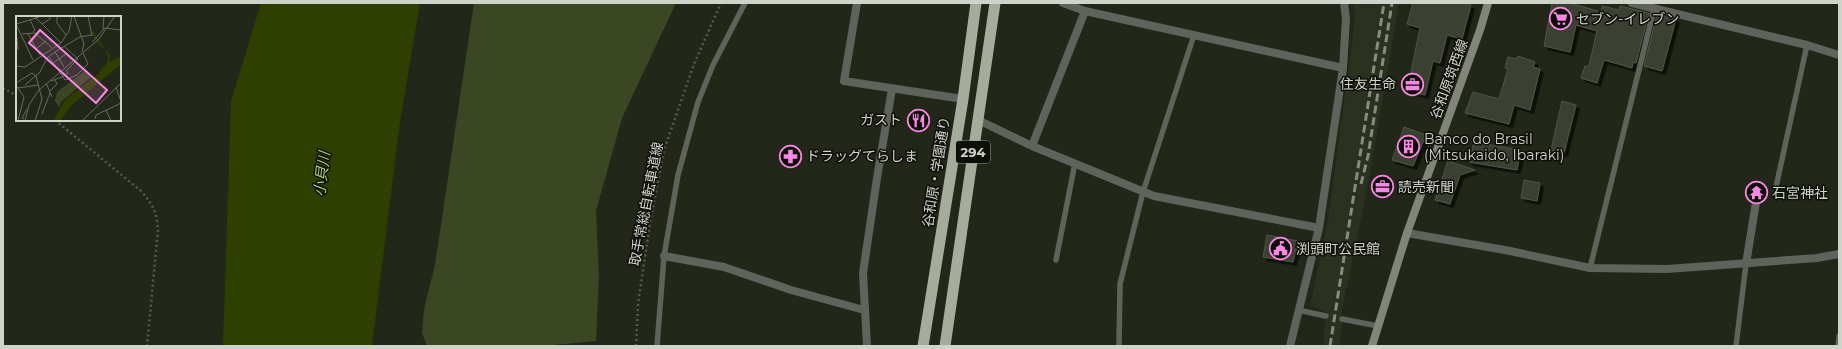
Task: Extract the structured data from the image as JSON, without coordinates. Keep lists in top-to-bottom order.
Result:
{
  "streets": {
    "highway": ["294", "谷和原・学園通り"],
    "main road": ["谷和原筑西線"],
    "path": ["取手常総自転車道線"]
  },
  "water": ["小貝川"],
  "places": {
    "supermarket": ["セブン-イレブン"],
    "office": ["住友生命", "読売新聞"],
    "restaurant": ["ガスト"],
    "building": ["Banco do Brasil (Mitsukaido, Ibaraki)"],
    "pharmacy": ["ドラッグてらしま"],
    "temple": ["石宮神社"],
    "public building": ["渕頭町公民館"]
  }
}
